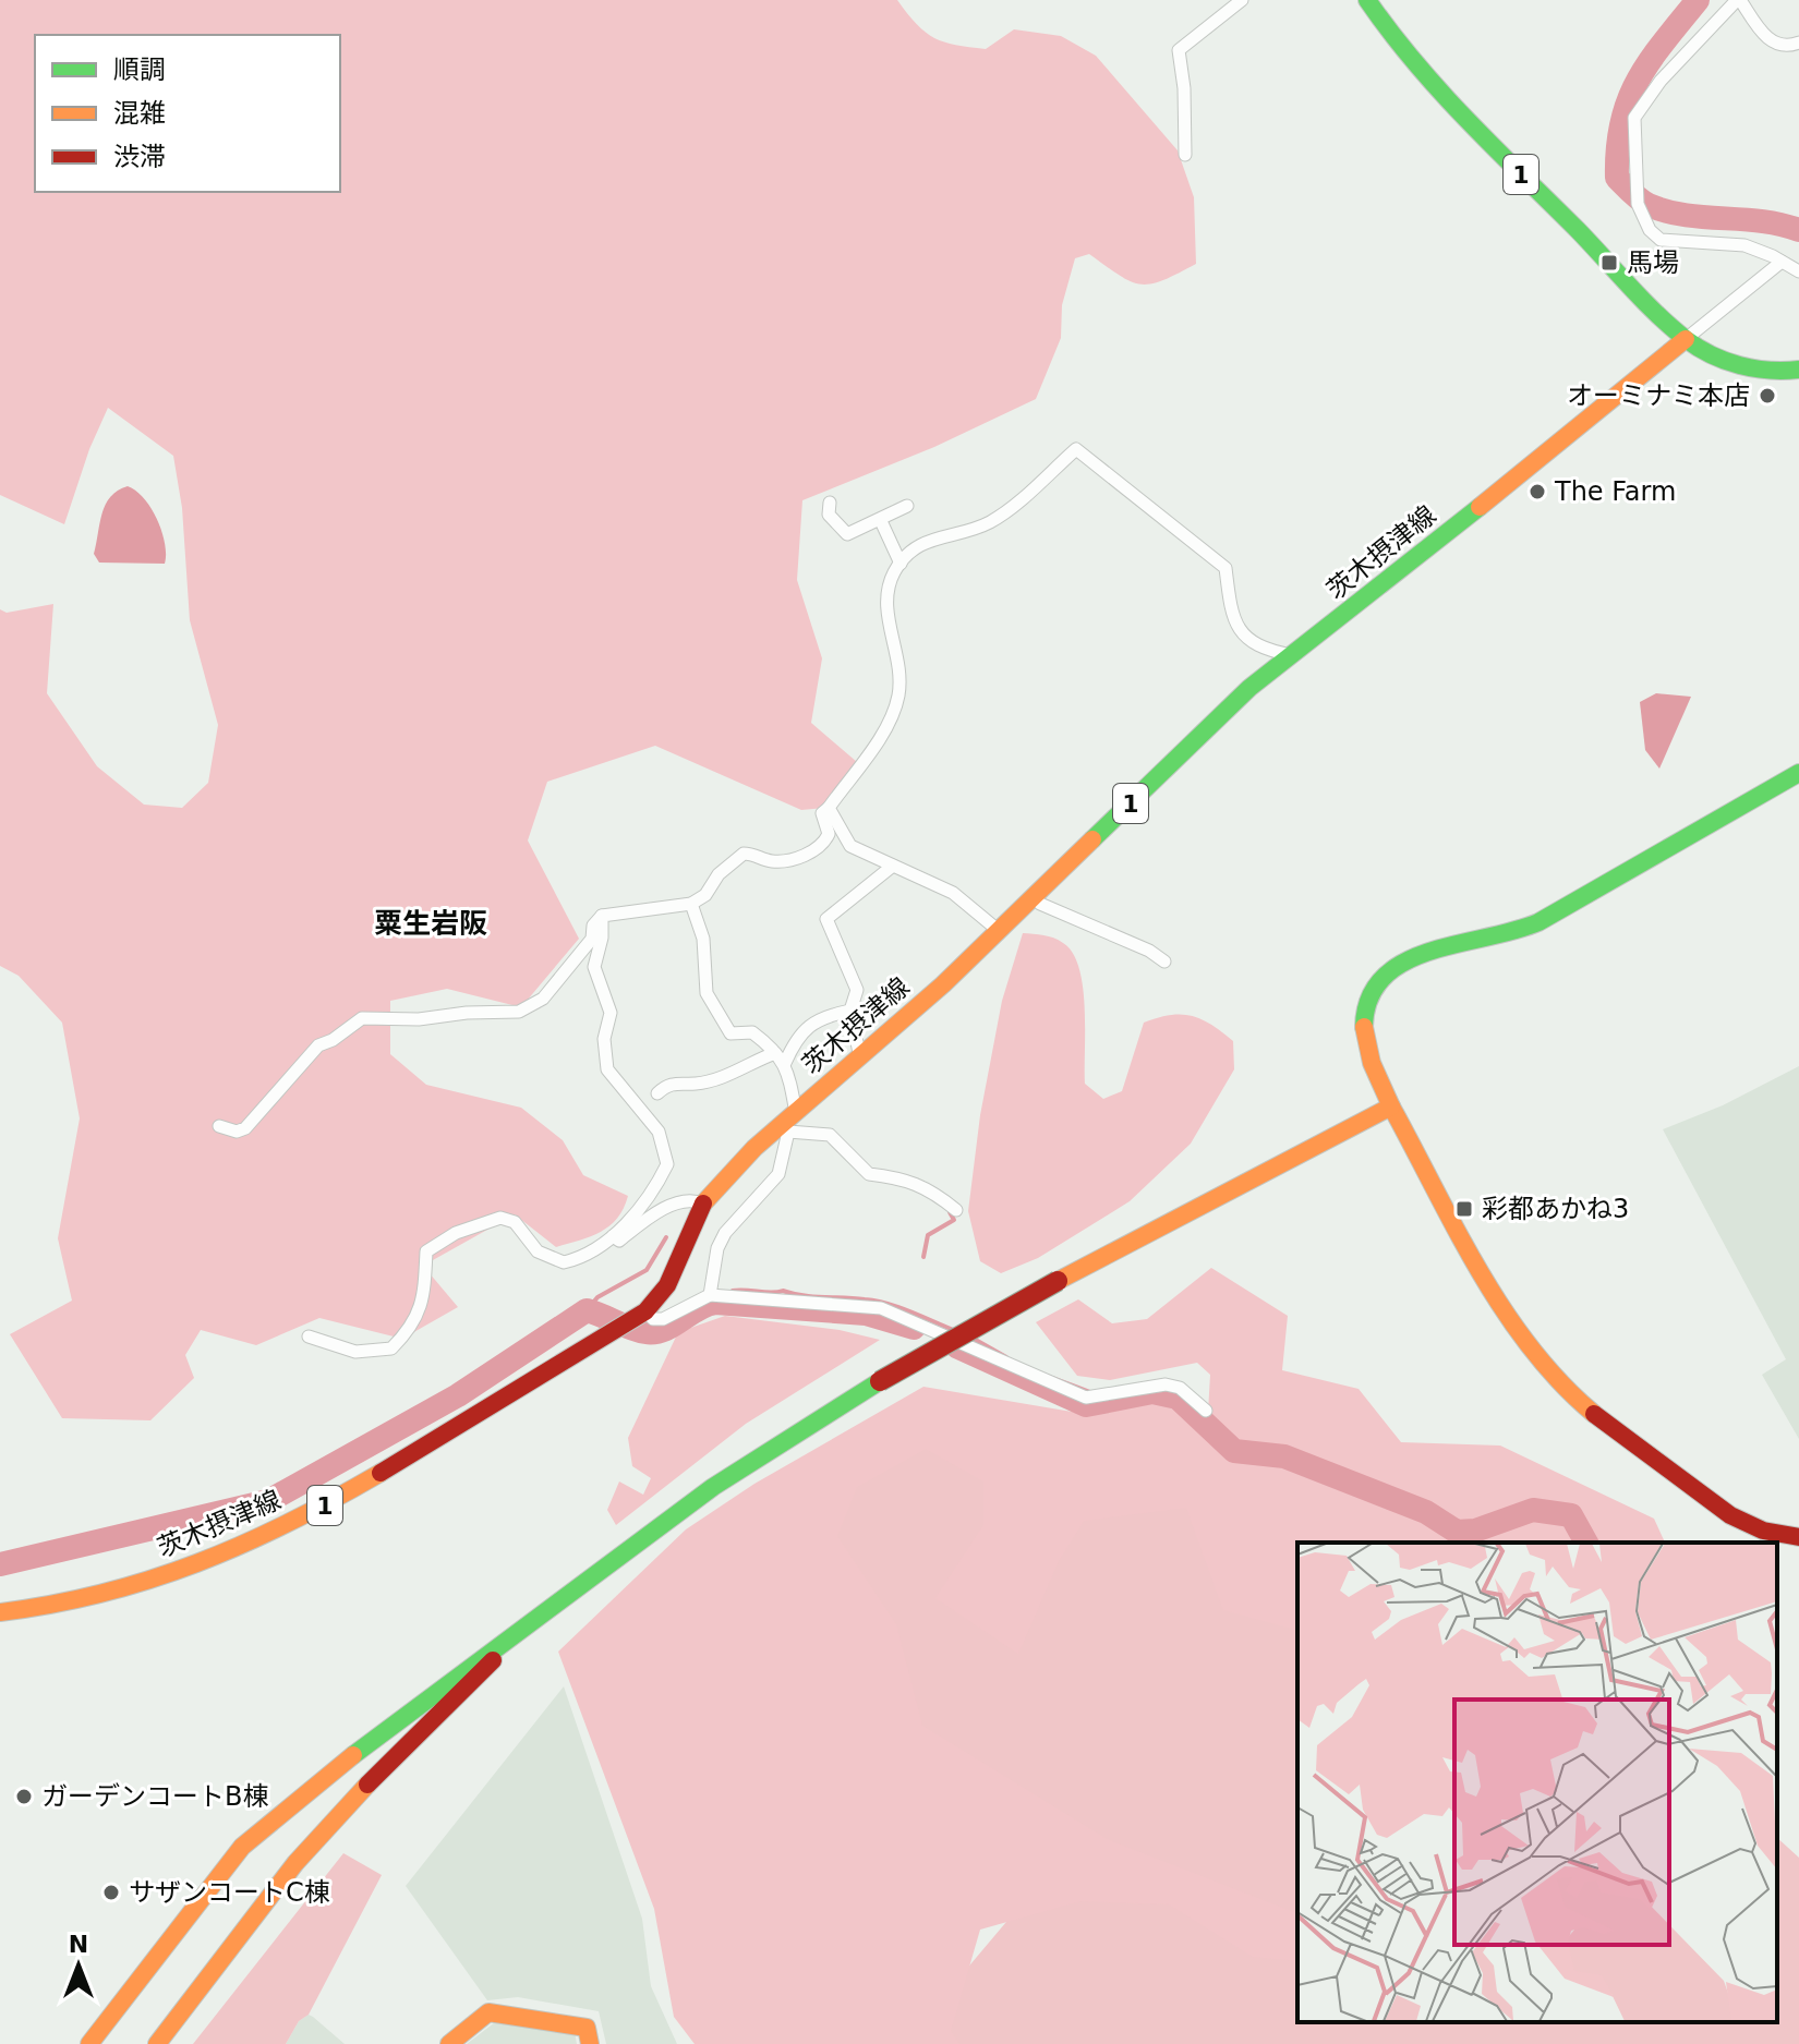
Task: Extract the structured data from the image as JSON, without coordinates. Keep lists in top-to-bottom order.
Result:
{
  "streets": {
    "main road": ["1", "茨木摂津線"]
  },
  "crossings": [
    ["1", "茨木摂津線"]
  ],
  "districts": ["粟生岩阪"],
  "places": {
    "transit": ["馬場", "彩都あかね3"],
    "other": [
      "オーミナミ本店",
      "The Farm",
      "ガーデンコートB棟",
      "サザンコートC棟"
    ]
  },
  "legend": ["順調", "混雑", "渋滞"],
  "north": "top"
}
